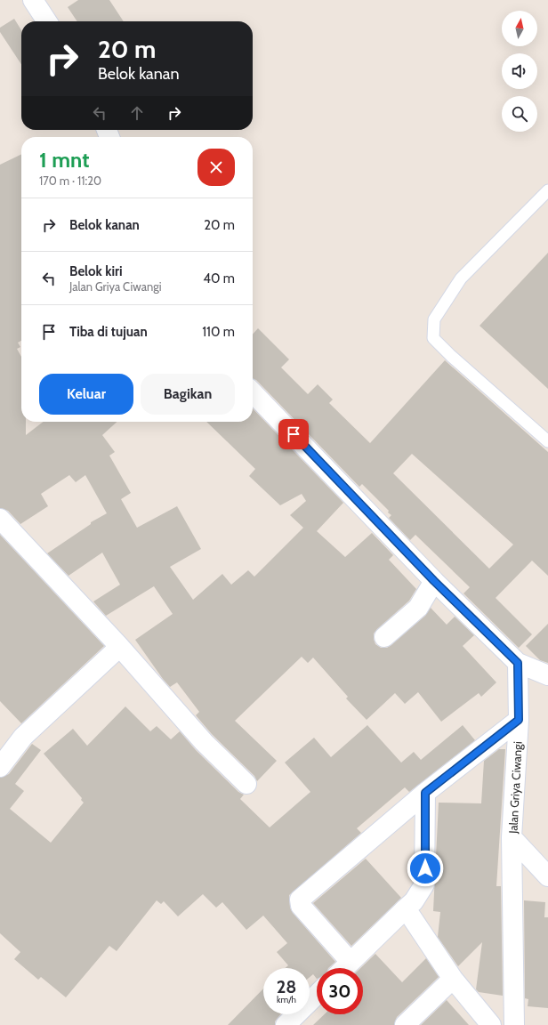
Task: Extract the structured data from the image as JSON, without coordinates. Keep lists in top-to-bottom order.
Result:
{
  "streets": {
    "street": ["Jalan Griya Ciwangi"]
  },
  "north": "top",
  "page": {
    "turn": ["20 m", "Belok kanan"],
    "heading": ["1 mnt", "170 m · 11:20"],
    "list": [
      {
        "name": "Belok kanan",
        "value": "20 m"
      },
      {
        "name": "Belok kiri",
        "note": "Jalan Griya Ciwangi",
        "value": "40 m"
      },
      {
        "name": "Tiba di tujuan",
        "value": "110 m"
      }
    ],
    "buttons": ["Keluar", "Bagikan"],
    "speed": "28 km/h",
    "limit": "30"
  }
}
